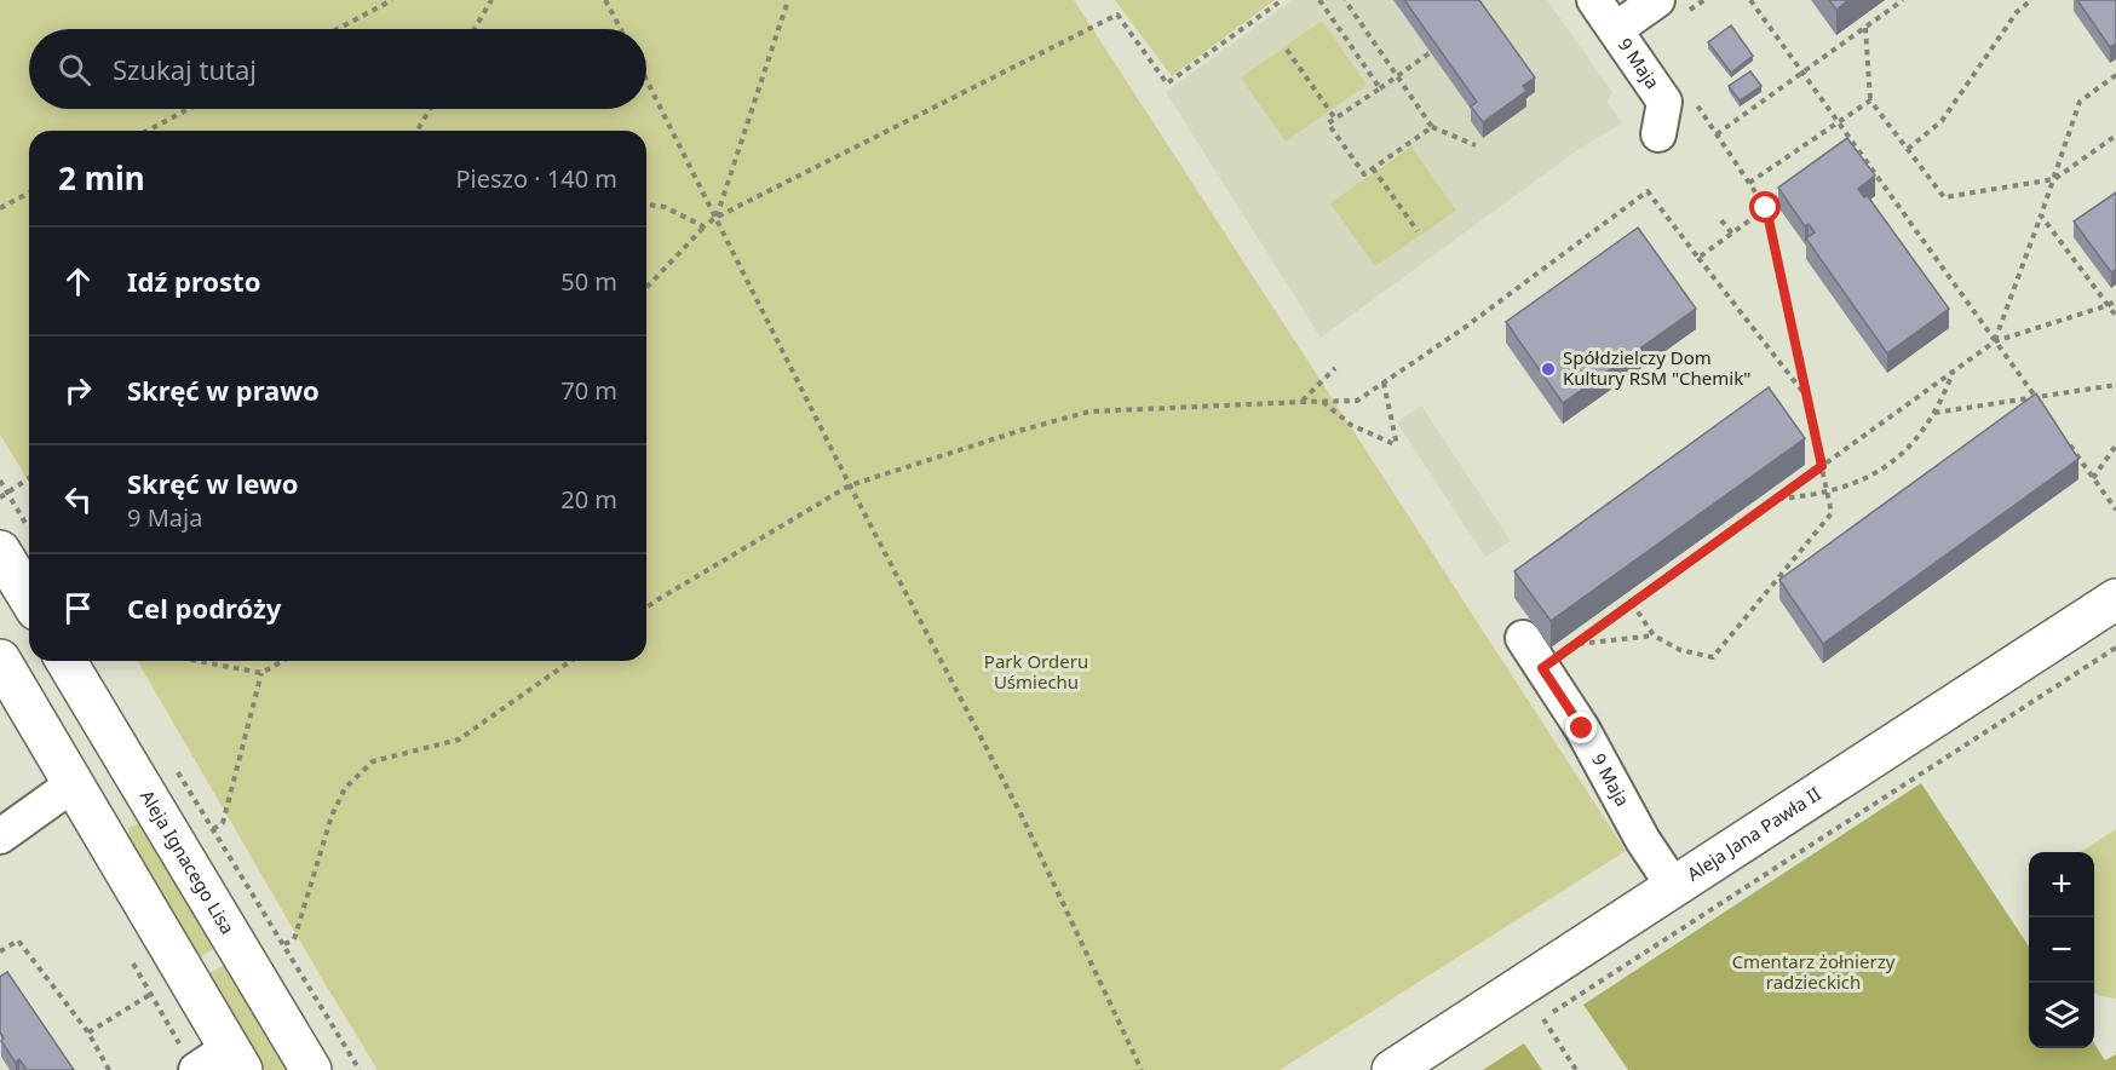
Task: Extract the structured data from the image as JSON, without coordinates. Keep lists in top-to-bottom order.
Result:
{
  "streets": {
    "street": ["9 Maja", "Aleja Jana Pawła II", "Aleja Ignacego Lisa"]
  },
  "crossings": [
    ["9 Maja", "Aleja Jana Pawła II"]
  ],
  "parks": ["Park Orderu Uśmiechu", "Cmentarz żołnierzy radzieckich"],
  "places": ["Spółdzielczy Dom Kultury RSM \"Chemik\""],
  "page": {
    "search": "Szukaj tutaj",
    "heading": ["2 min", "Pieszo · 140 m"],
    "list": [
      ["Idź prosto", "50 m"],
      ["Skręć w prawo", "70 m"],
      ["Skręć w lewo", "9 Maja", "20 m"],
      "Cel podróży"
    ],
    "map_buttons": ["+", "−"]
  }
}
